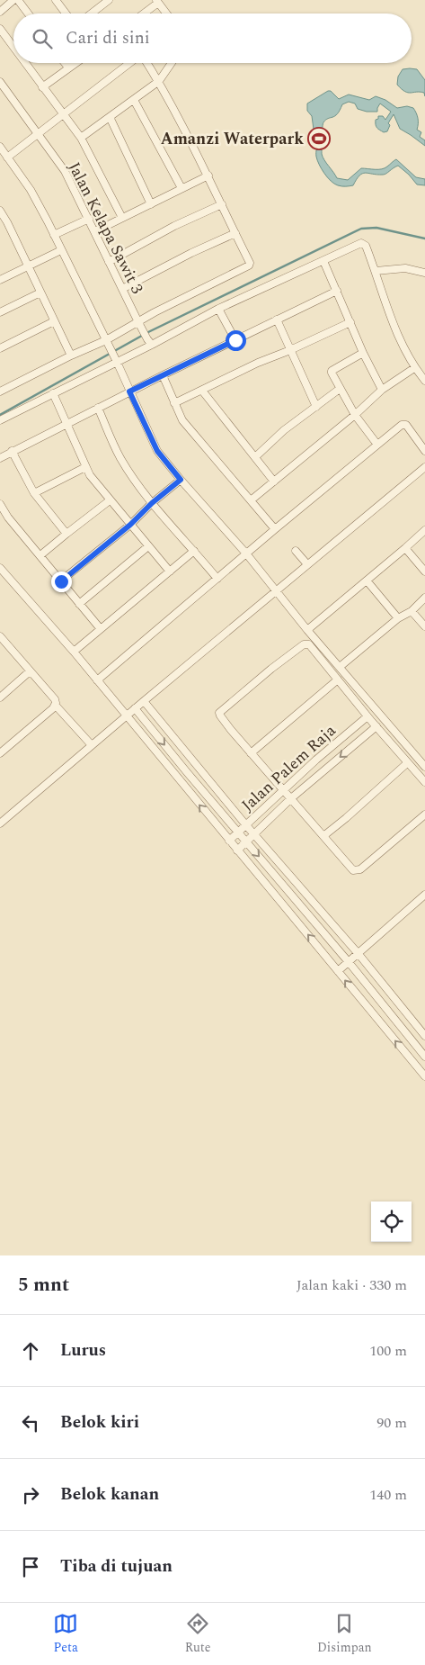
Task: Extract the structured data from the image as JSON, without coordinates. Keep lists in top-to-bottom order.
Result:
{
  "streets": {
    "street": ["Jalan Kelapa Sawit 3", "Jalan Palem Raja"]
  },
  "places": {
    "sports": ["Amanzi Waterpark"]
  },
  "page": {
    "search": "Cari di sini",
    "heading": ["5 mnt", "Jalan kaki · 330 m"],
    "list": [
      ["Lurus", "100 m"],
      ["Belok kiri", "90 m"],
      ["Belok kanan", "140 m"],
      "Tiba di tujuan"
    ],
    "nav": ["Peta", "Rute", "Disimpan"]
  }
}
